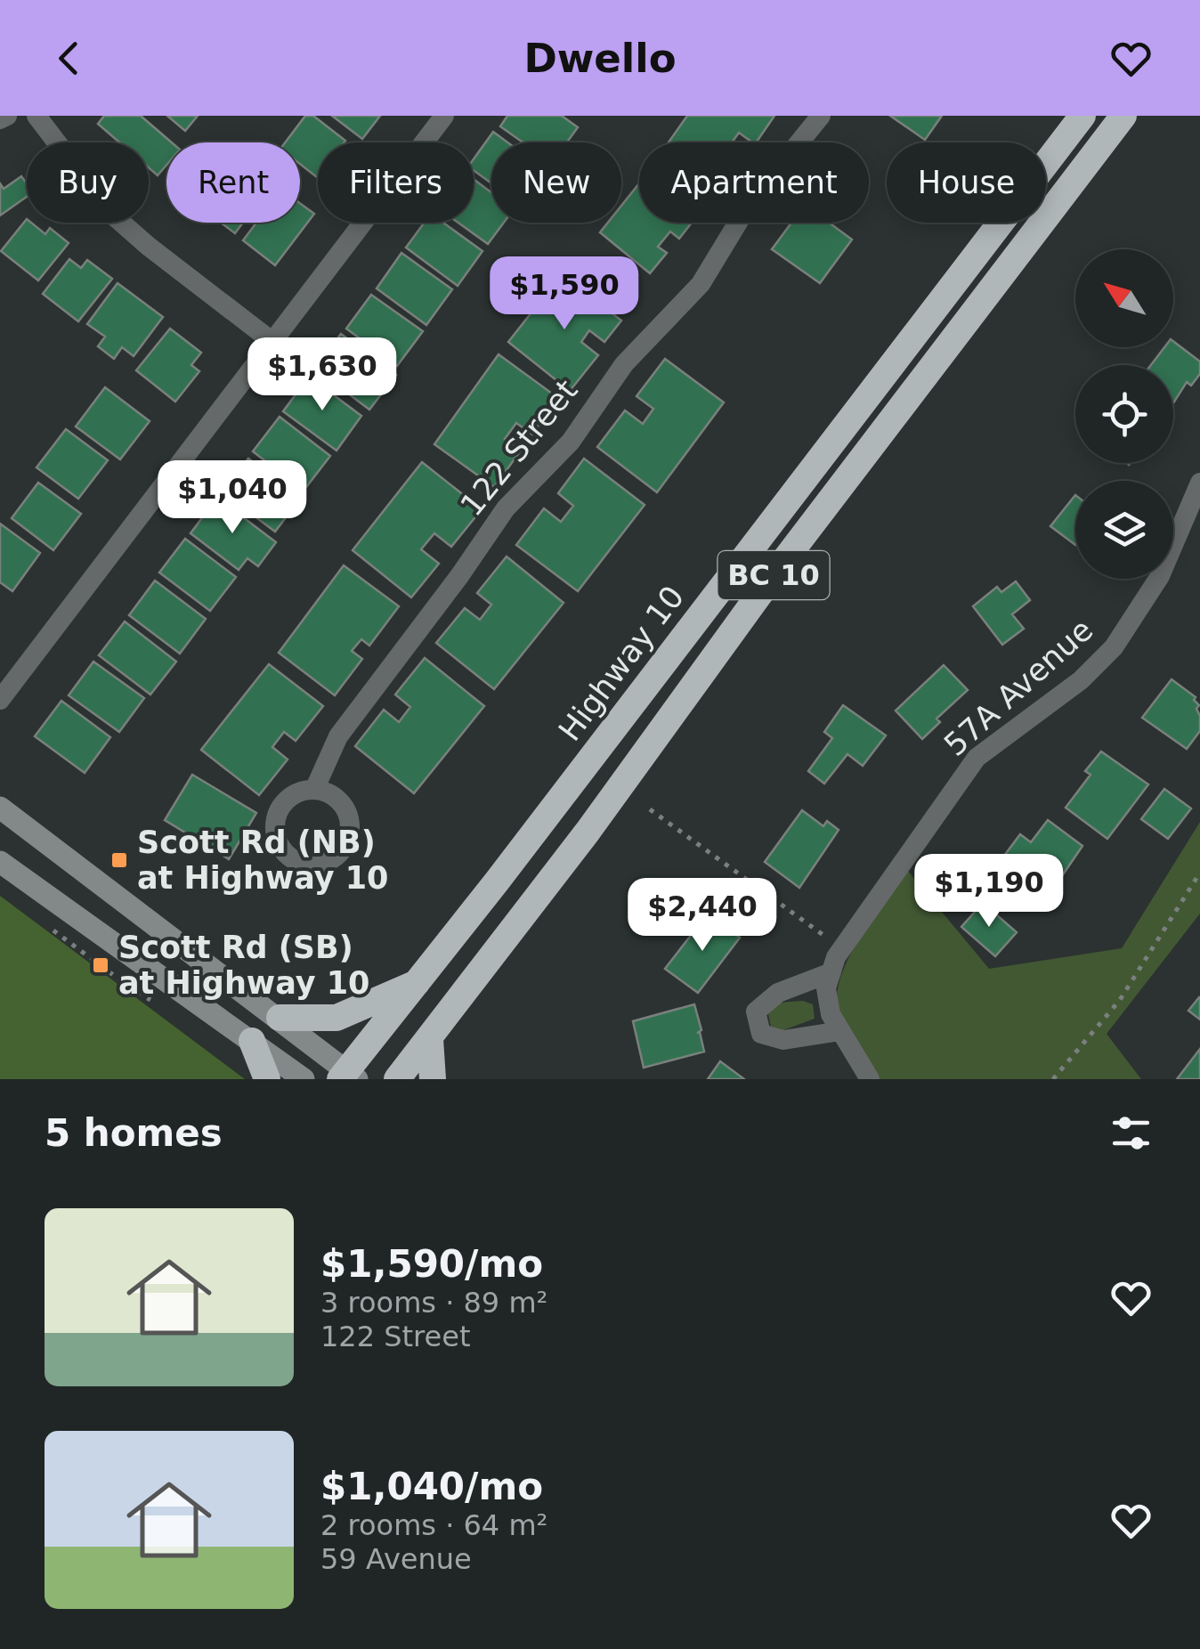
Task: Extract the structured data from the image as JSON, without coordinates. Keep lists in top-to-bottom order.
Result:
{
  "streets": {
    "highway": ["BC 10", "Highway 10"],
    "street": ["122 Street", "57A Avenue"]
  },
  "places": {
    "transit": ["Scott Rd (NB) at Highway 10", "Scott Rd (SB) at Highway 10"]
  },
  "north": "top left",
  "page": {
    "header": "Dwello",
    "chip": [
      "Buy",
      "Rent",
      "Filters",
      "New",
      "Apartment",
      "House"
    ],
    "price": [
      "$1,590",
      "$1,630",
      "$1,040",
      "$1,190",
      "$2,440"
    ],
    "heading": "5 homes",
    "list": [
      {
        "name": "$1,590/mo",
        "note": "3 rooms · 89 m² · 122 Street"
      },
      {
        "name": "$1,040/mo",
        "note": "2 rooms · 64 m² · 59 Avenue"
      }
    ]
  }
}
